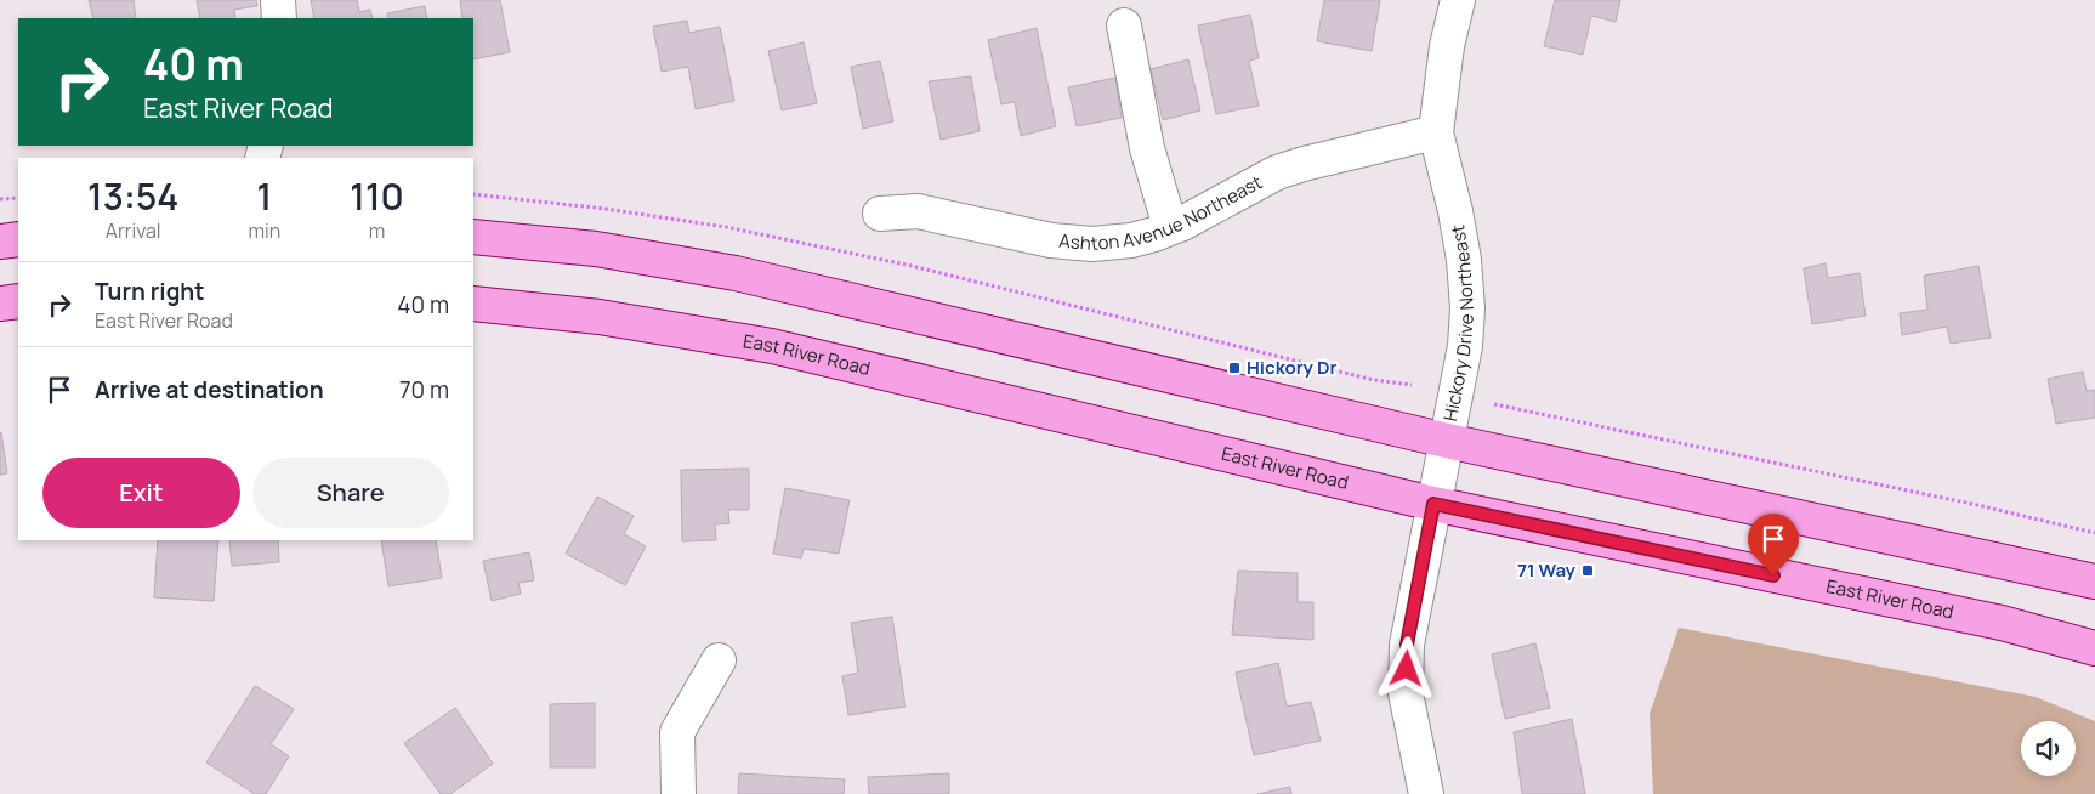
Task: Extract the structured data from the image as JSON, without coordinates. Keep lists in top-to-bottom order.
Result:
{
  "streets": {
    "main road": ["East River Road"],
    "street": ["Ashton Avenue Northeast", "Hickory Drive Northeast"]
  },
  "crossings": [
    ["Ashton Avenue Northeast", "Hickory Drive Northeast"],
    ["Hickory Drive Northeast", "East River Road"]
  ],
  "places": {
    "transit": ["Hickory Dr", "71 Way"]
  },
  "page": {
    "turn": ["40 m", "East River Road"],
    "eta": [
      "13:54",
      "Arrival",
      "1",
      "min",
      "110",
      "m"
    ],
    "list": [
      {
        "name": "Turn right",
        "note": "East River Road",
        "value": "40 m"
      },
      {
        "name": "Arrive at destination",
        "value": "70 m"
      }
    ],
    "buttons": ["Exit", "Share"]
  }
}
